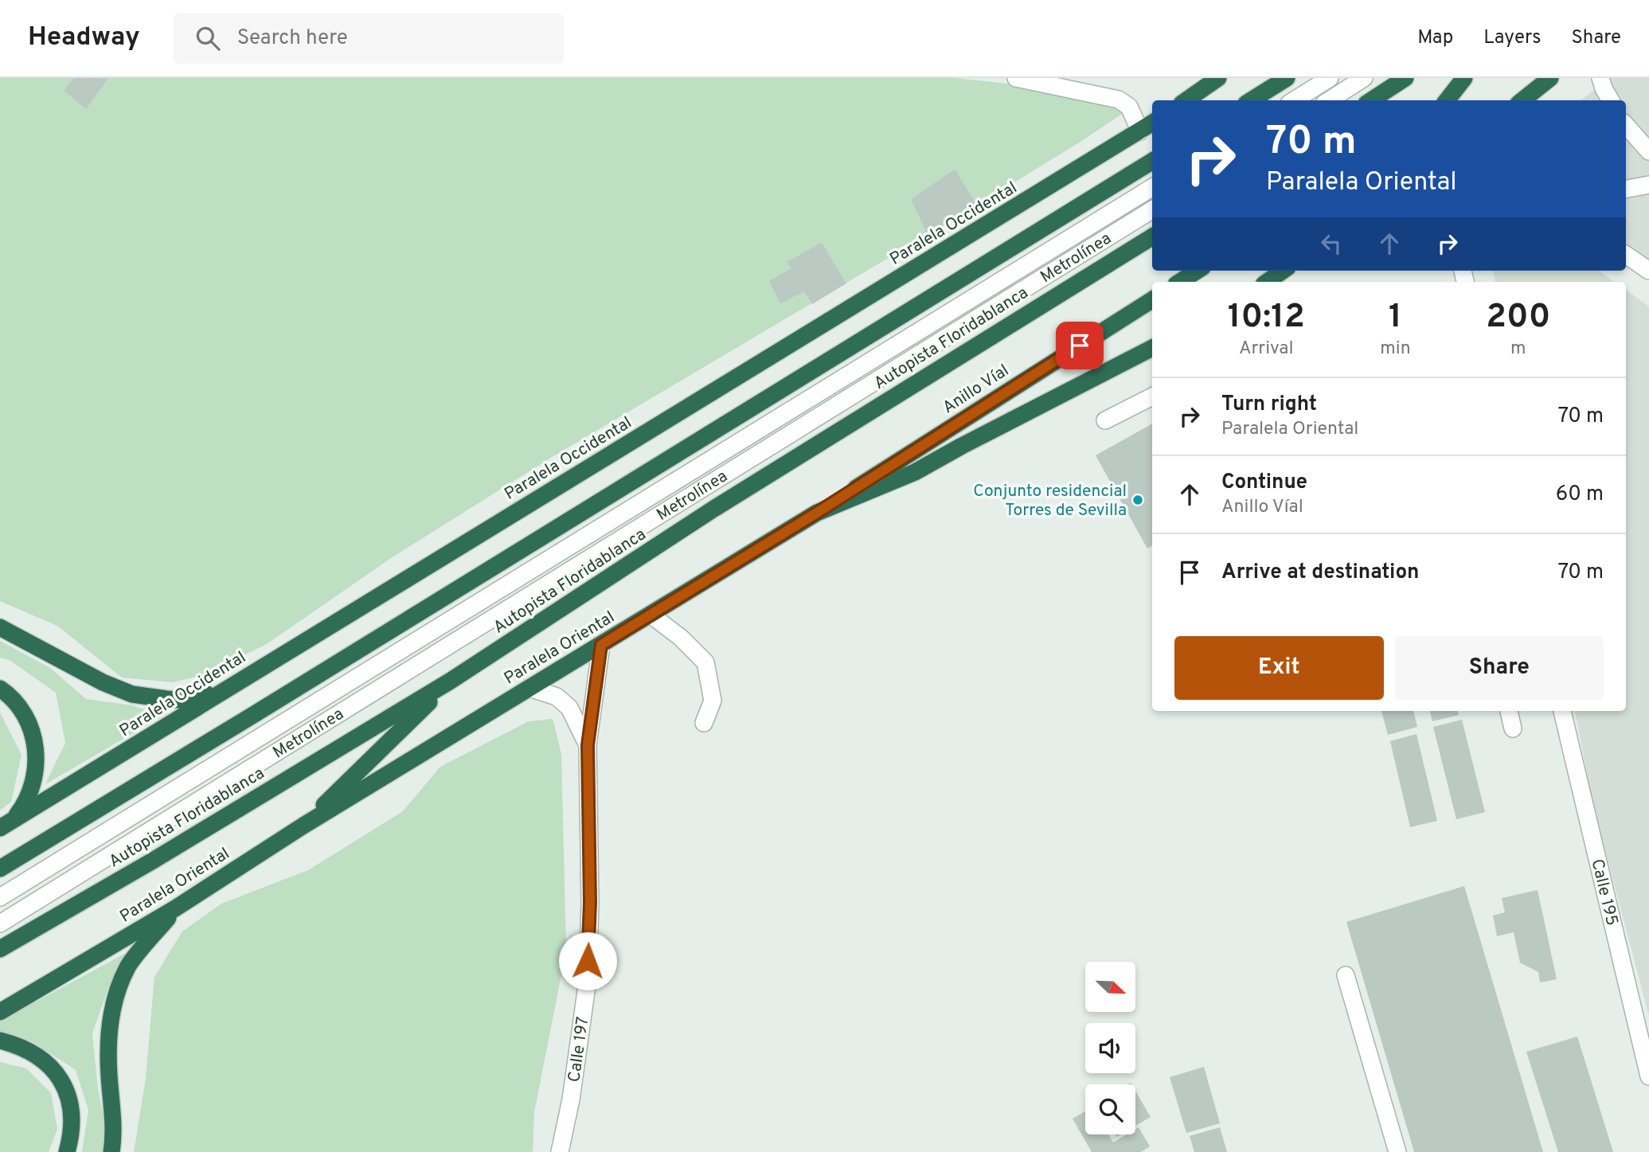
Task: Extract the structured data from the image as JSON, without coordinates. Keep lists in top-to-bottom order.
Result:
{
  "streets": {
    "highway": [
      "Paralela Occidental",
      "Autopista Floridablanca",
      "Anillo Víal",
      "Paralela Oriental"
    ],
    "street": ["Metrolínea", "Calle 195", "Calle 197"]
  },
  "crossings": [
    ["Anillo Víal", "Paralela Oriental"],
    ["Paralela Oriental", "Calle 197"]
  ],
  "places": ["Conjunto residencial Torres de Sevilla"],
  "north": "bottom right",
  "page": {
    "header": "Headway",
    "search": "Search here",
    "nav": ["Map", "Layers", "Share"],
    "turn": ["70 m", "Paralela Oriental"],
    "eta": [
      "10:12",
      "Arrival",
      "1",
      "min",
      "200",
      "m"
    ],
    "list": [
      {
        "name": "Turn right",
        "note": "Paralela Oriental",
        "value": "70 m"
      },
      {
        "name": "Continue",
        "note": "Anillo Víal",
        "value": "60 m"
      },
      {
        "name": "Arrive at destination",
        "value": "70 m"
      }
    ],
    "buttons": ["Exit", "Share"]
  }
}
